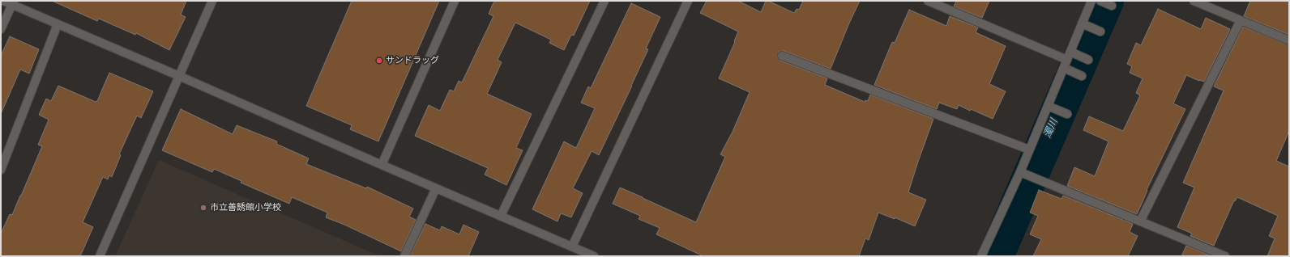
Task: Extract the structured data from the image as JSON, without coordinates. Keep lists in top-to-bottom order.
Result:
{
  "water": ["濁川"],
  "places": ["サンドラッグ", "市立善誘館小学校"]
}
